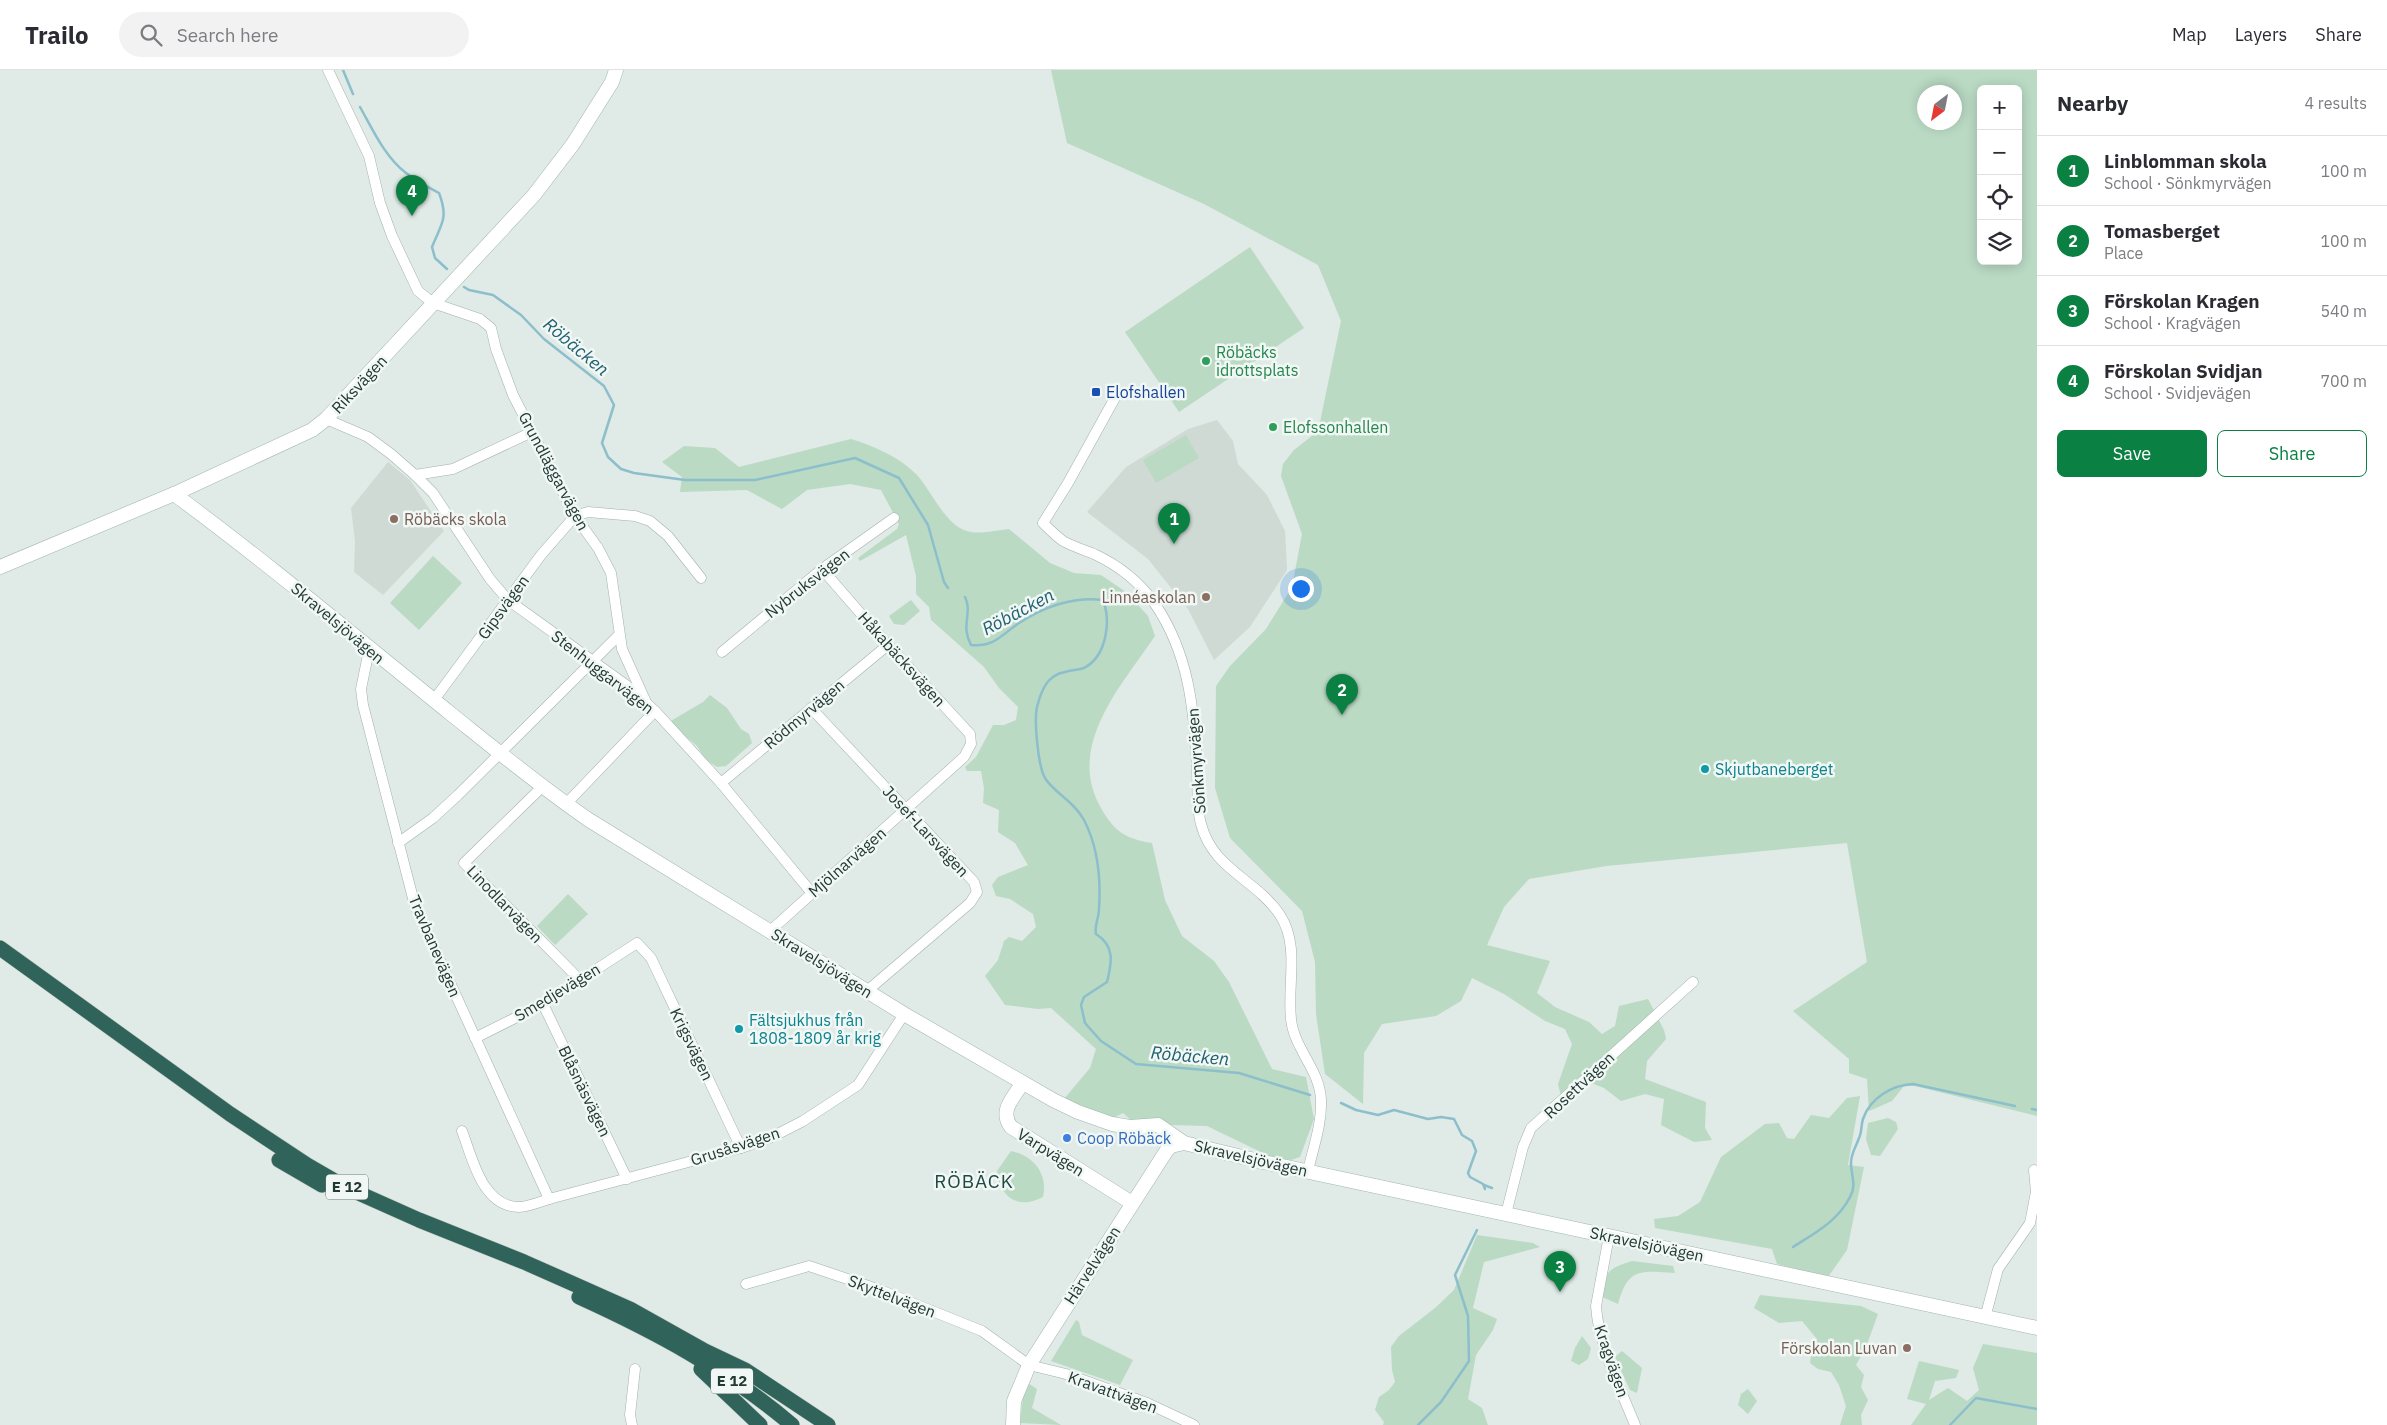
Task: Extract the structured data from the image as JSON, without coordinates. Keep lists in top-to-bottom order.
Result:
{
  "streets": {
    "highway": ["E 12"],
    "street": [
      "Riksvägen",
      "Grundläggarvägen",
      "Nybruksvägen",
      "Gipsvägen",
      "Skravelsjövägen",
      "Håkabäcksvägen",
      "Stenhuggarvägen",
      "Rödmyrvägen",
      "Sönkmyrvägen",
      "Josef-Larsvägen",
      "Mjölnarvägen",
      "Linodlarvägen",
      "Travbanevägen",
      "Smedjevägen",
      "Krigsvägen",
      "Rosettvägen",
      "Blåsnäsvägen",
      "Grusåsvägen",
      "Varpvägen",
      "Härvelvägen",
      "Skyttelvägen",
      "Kragvägen",
      "Kravattvägen"
    ]
  },
  "crossings": [
    ["Riksvägen", "Grundläggarvägen"],
    ["Riksvägen", "Skravelsjövägen"],
    ["Riksvägen", "Stenhuggarvägen"],
    ["Grundläggarvägen", "Gipsvägen"],
    ["Grundläggarvägen", "Stenhuggarvägen"],
    ["Nybruksvägen", "Håkabäcksvägen"],
    ["Gipsvägen", "Skravelsjövägen"],
    ["Gipsvägen", "Stenhuggarvägen"],
    ["Skravelsjövägen", "Sönkmyrvägen"],
    ["Skravelsjövägen", "Josef-Larsvägen"],
    ["Skravelsjövägen", "Mjölnarvägen"],
    ["Skravelsjövägen", "Linodlarvägen"],
    ["Skravelsjövägen", "Travbanevägen"],
    ["Skravelsjövägen", "Rosettvägen"],
    ["Skravelsjövägen", "Grusåsvägen"],
    ["Skravelsjövägen", "Varpvägen"],
    ["Skravelsjövägen", "Härvelvägen"],
    ["Skravelsjövägen", "Kragvägen"],
    ["Håkabäcksvägen", "Rödmyrvägen"],
    ["Håkabäcksvägen", "Mjölnarvägen"],
    ["Stenhuggarvägen", "Rödmyrvägen"],
    ["Stenhuggarvägen", "Mjölnarvägen"],
    ["Rödmyrvägen", "Josef-Larsvägen"],
    ["Josef-Larsvägen", "Mjölnarvägen"],
    ["Linodlarvägen", "Smedjevägen"],
    ["Travbanevägen", "Smedjevägen"],
    ["Travbanevägen", "Grusåsvägen"],
    ["Smedjevägen", "Krigsvägen"],
    ["Smedjevägen", "Blåsnäsvägen"],
    ["Krigsvägen", "Grusåsvägen"],
    ["Blåsnäsvägen", "Grusåsvägen"],
    ["Varpvägen", "Härvelvägen"],
    ["Härvelvägen", "Skyttelvägen"],
    ["Härvelvägen", "Kravattvägen"],
    ["Skyttelvägen", "Kravattvägen"]
  ],
  "districts": ["RÖBÄCK"],
  "water": ["Röbäcken"],
  "places": {
    "other": [
      "Röbäcks idrottsplats",
      "Elofssonhallen",
      "Röbäcks skola",
      "Linnéaskolan",
      "Skjutbaneberget",
      "Fältsjukhus från 1808-1809 år krig",
      "Coop Röbäck",
      "Förskolan Luvan"
    ],
    "transit": ["Elofshallen"]
  },
  "north": "bottom left",
  "page": {
    "header": "Trailo",
    "search": "Search here",
    "nav": ["Map", "Layers", "Share"],
    "heading": ["Nearby", "4 results"],
    "map_buttons": ["+", "−"],
    "list": [
      {
        "mark": "1",
        "name": "Linblomman skola",
        "note": "School · Sönkmyrvägen",
        "value": "100 m"
      },
      {
        "mark": "2",
        "name": "Tomasberget",
        "note": "Place",
        "value": "100 m"
      },
      {
        "mark": "3",
        "name": "Förskolan Kragen",
        "note": "School · Kragvägen",
        "value": "540 m"
      },
      {
        "mark": "4",
        "name": "Förskolan Svidjan",
        "note": "School · Svidjevägen",
        "value": "700 m"
      }
    ],
    "pins": [
      "4",
      "1",
      "2",
      "3"
    ],
    "buttons": ["Save", "Share"]
  }
}
